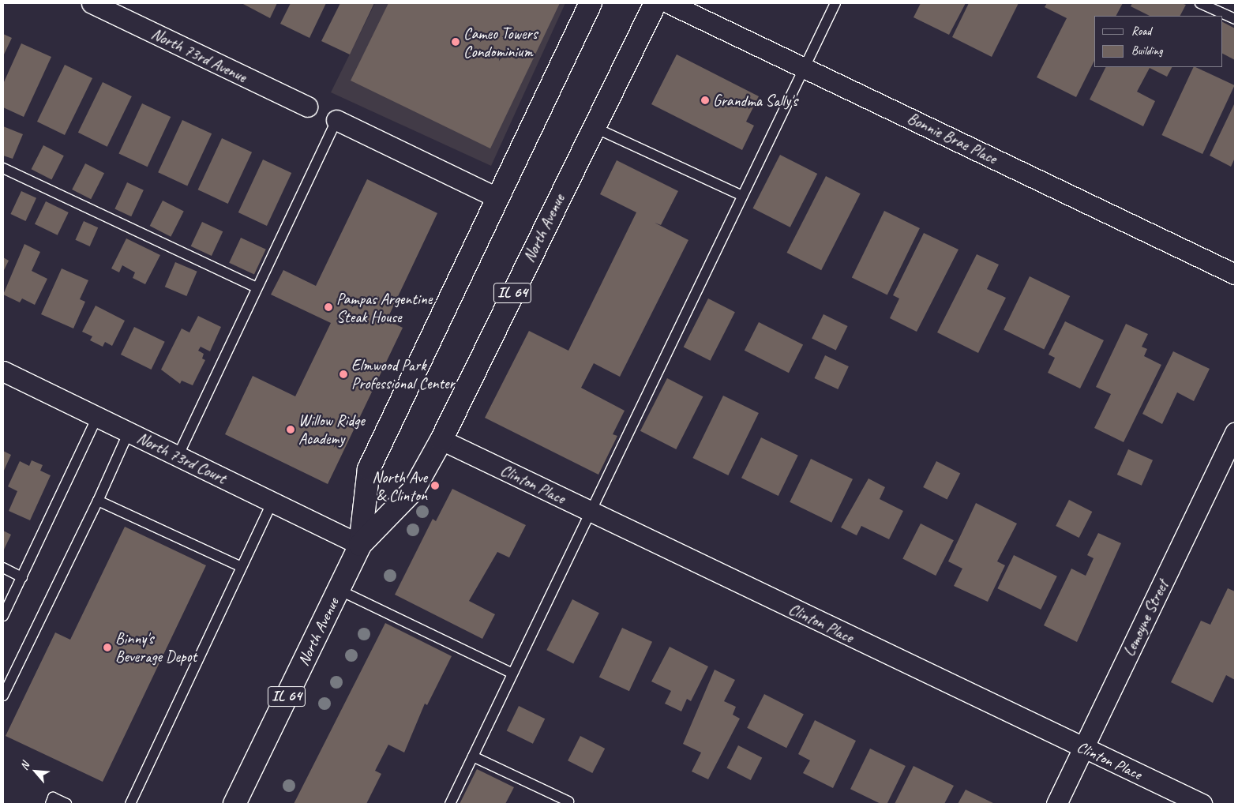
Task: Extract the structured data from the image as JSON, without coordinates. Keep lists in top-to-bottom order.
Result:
{
  "streets": {
    "main road": ["North Avenue", "IL 64"],
    "street": [
      "North 73rd Avenue",
      "Bonnie Brae Place",
      "North 73rd Court",
      "Clinton Place",
      "Lemoyne Street"
    ]
  },
  "crossings": [
    ["North Avenue", "North 73rd Court"],
    ["North Avenue", "Clinton Place"],
    ["Clinton Place", "Lemoyne Street"]
  ],
  "places": [
    "Cameo Towers Condominium",
    "Grandma Sally's",
    "Pampas Argentine Steak House",
    "Elmwood Park Professional Center",
    "Willow Ridge Academy",
    "North Ave & Clinton",
    "Binny's Beverage Depot"
  ],
  "legend": ["Road", "Building"],
  "north": "top left"
}
